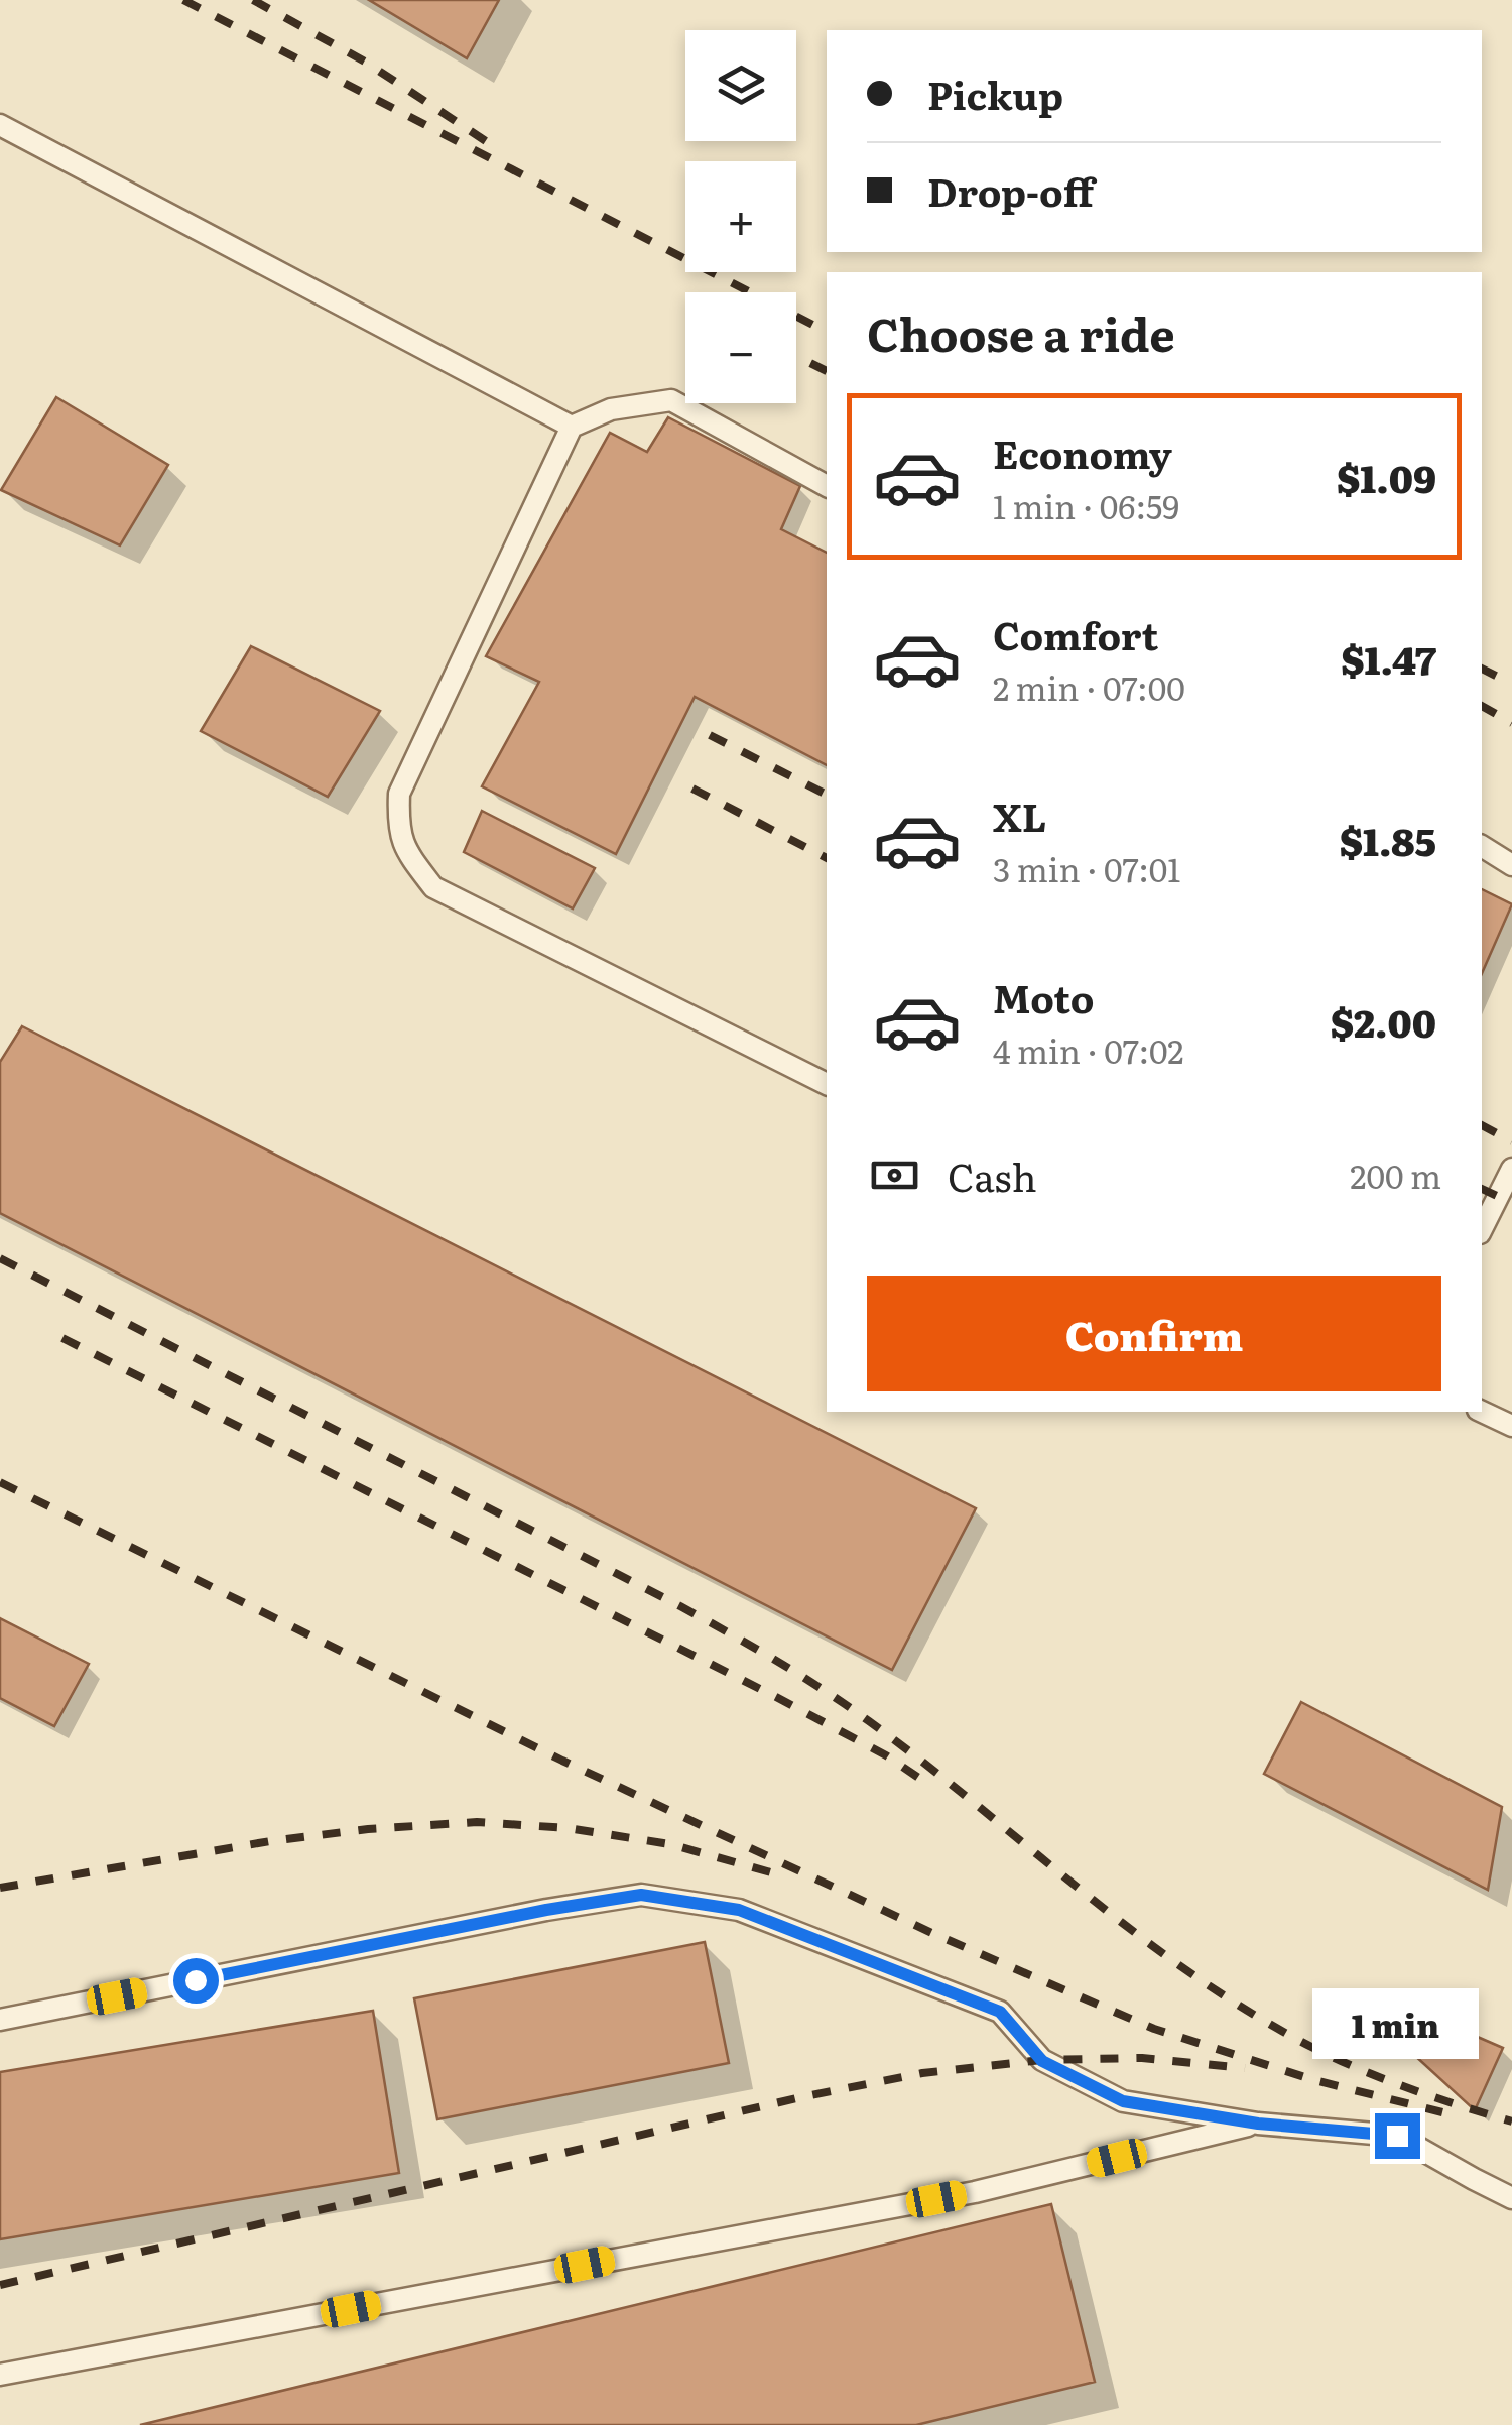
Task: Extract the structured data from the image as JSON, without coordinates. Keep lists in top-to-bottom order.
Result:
{
  "page": {
    "map_buttons": ["+", "−"],
    "banner": ["Pickup", "Drop-off"],
    "heading": "Choose a ride",
    "list": [
      {
        "name": "Economy",
        "note": "1 min · 06:59",
        "value": "$1.09"
      },
      {
        "name": "Comfort",
        "note": "2 min · 07:00",
        "value": "$1.47"
      },
      {
        "name": "XL",
        "note": "3 min · 07:01",
        "value": "$1.85"
      },
      {
        "name": "Moto",
        "note": "4 min · 07:02",
        "value": "$2.00"
      }
    ],
    "pay": ["Cash", "200 m"],
    "buttons": "Confirm",
    "bubble": "1 min"
  }
}
